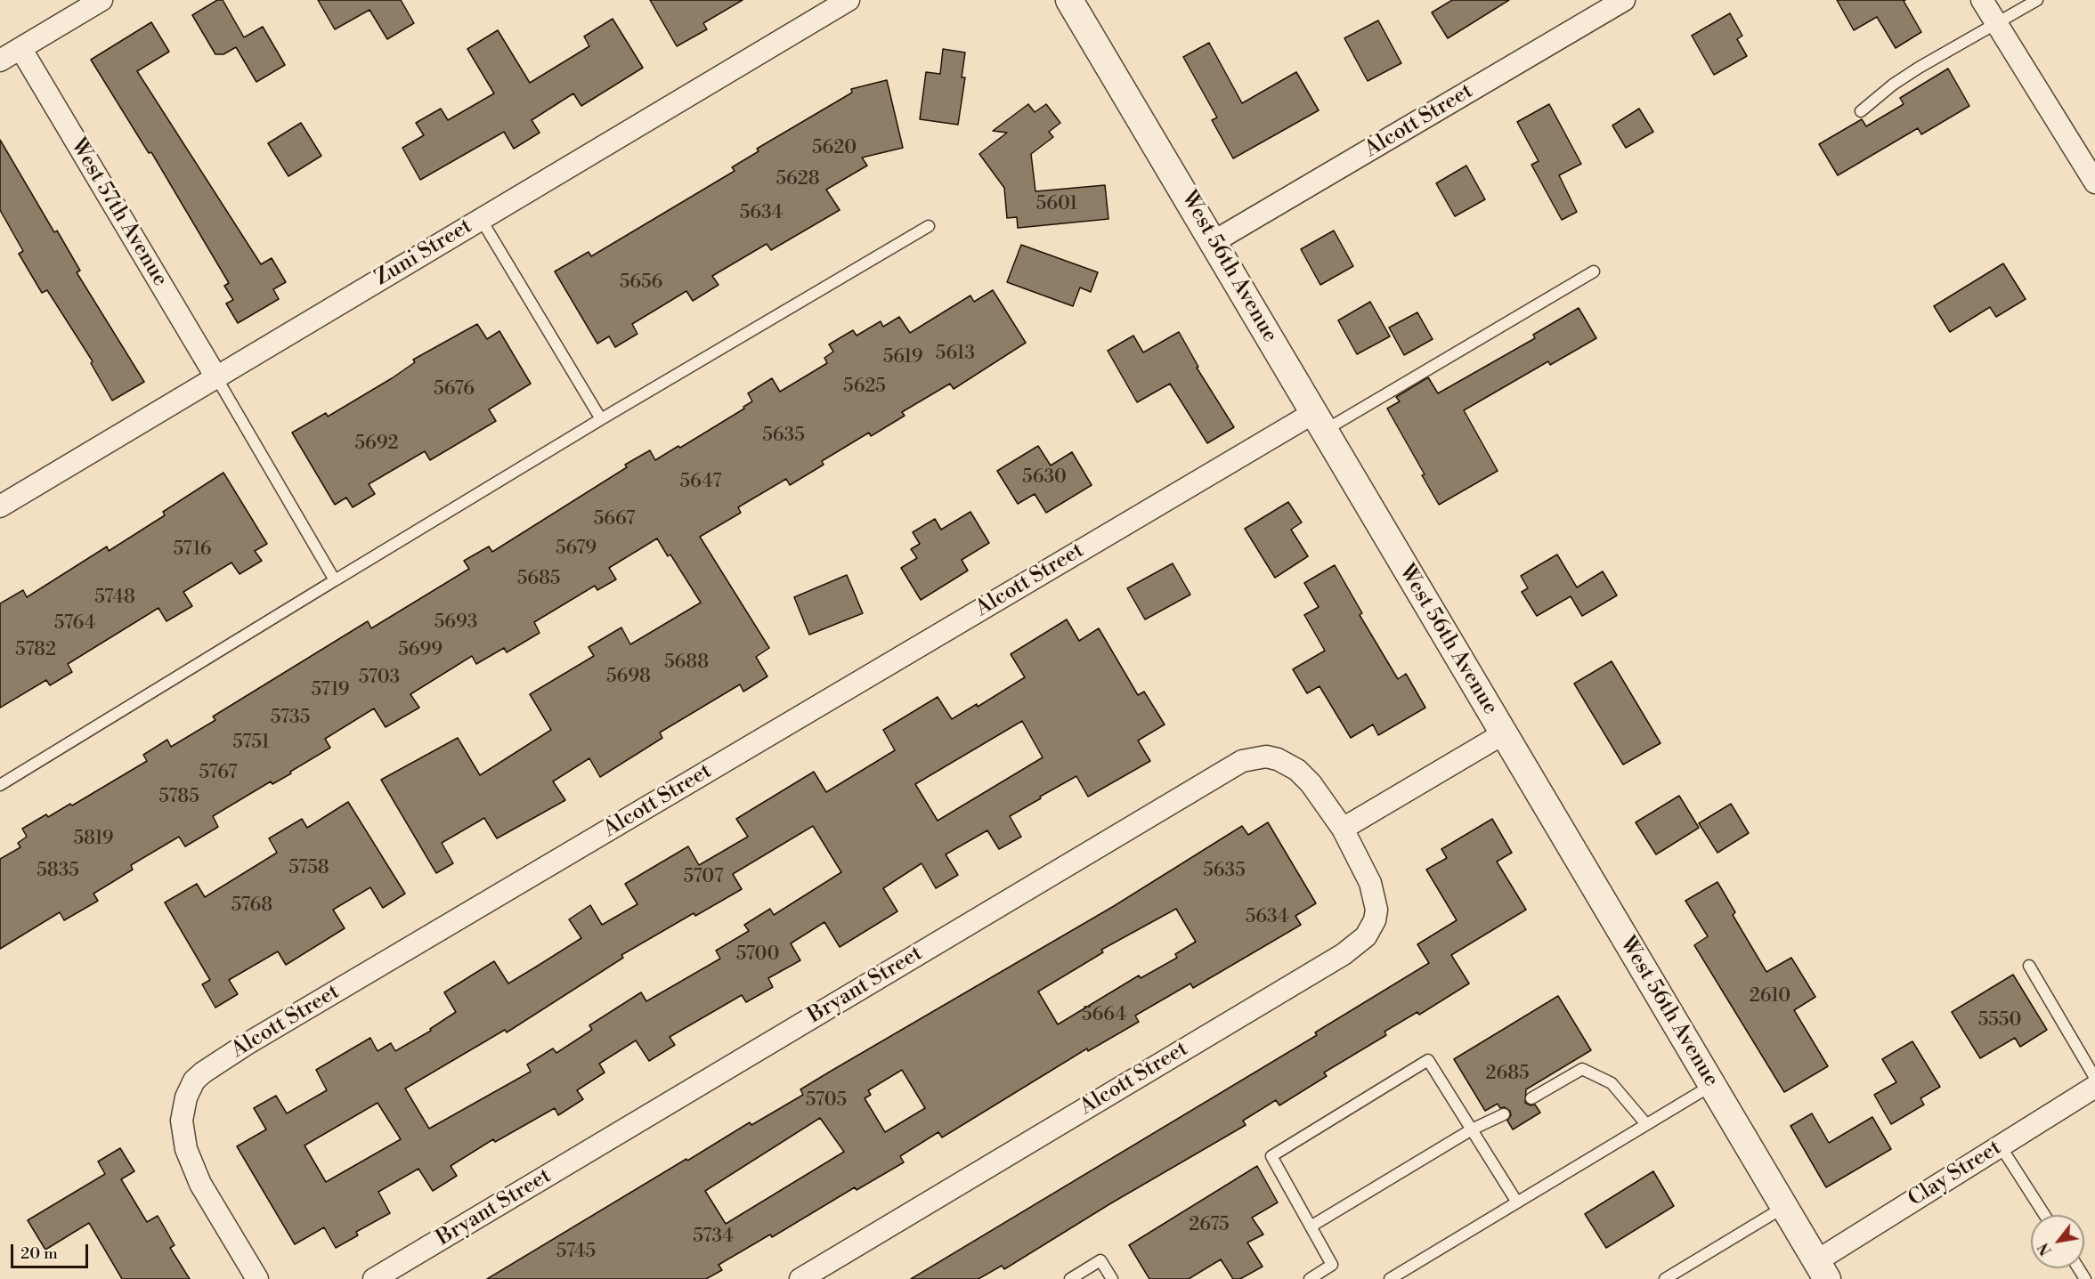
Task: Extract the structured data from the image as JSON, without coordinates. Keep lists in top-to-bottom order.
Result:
{
  "streets": {
    "street": [
      "Alcott Street",
      "West 57th Avenue",
      "Zuni Street",
      "West 56th Avenue",
      "Bryant Street",
      "Clay Street"
    ]
  },
  "crossings": [
    ["Alcott Street", "West 56th Avenue"],
    ["Alcott Street", "Bryant Street"],
    ["West 57th Avenue", "Zuni Street"],
    ["West 56th Avenue", "Clay Street"]
  ],
  "house_numbers": [
    "5620",
    "5628",
    "5601",
    "5634",
    "5656",
    "5613",
    "5619",
    "5625",
    "5676",
    "5635",
    "5692",
    "5630",
    "5647",
    "5667",
    "5679",
    "5716",
    "5685",
    "5748",
    "5693",
    "5764",
    "5782",
    "5699",
    "5688",
    "5698",
    "5703",
    "5719",
    "5735",
    "5751",
    "5767",
    "5785",
    "5819",
    "5758",
    "5835",
    "5635",
    "5707",
    "5768",
    "5634",
    "5700",
    "2610",
    "5664",
    "5550",
    "2685",
    "5705",
    "2675",
    "5734",
    "5745"
  ],
  "scale_bar": "20 m",
  "north": "bottom left"
}
